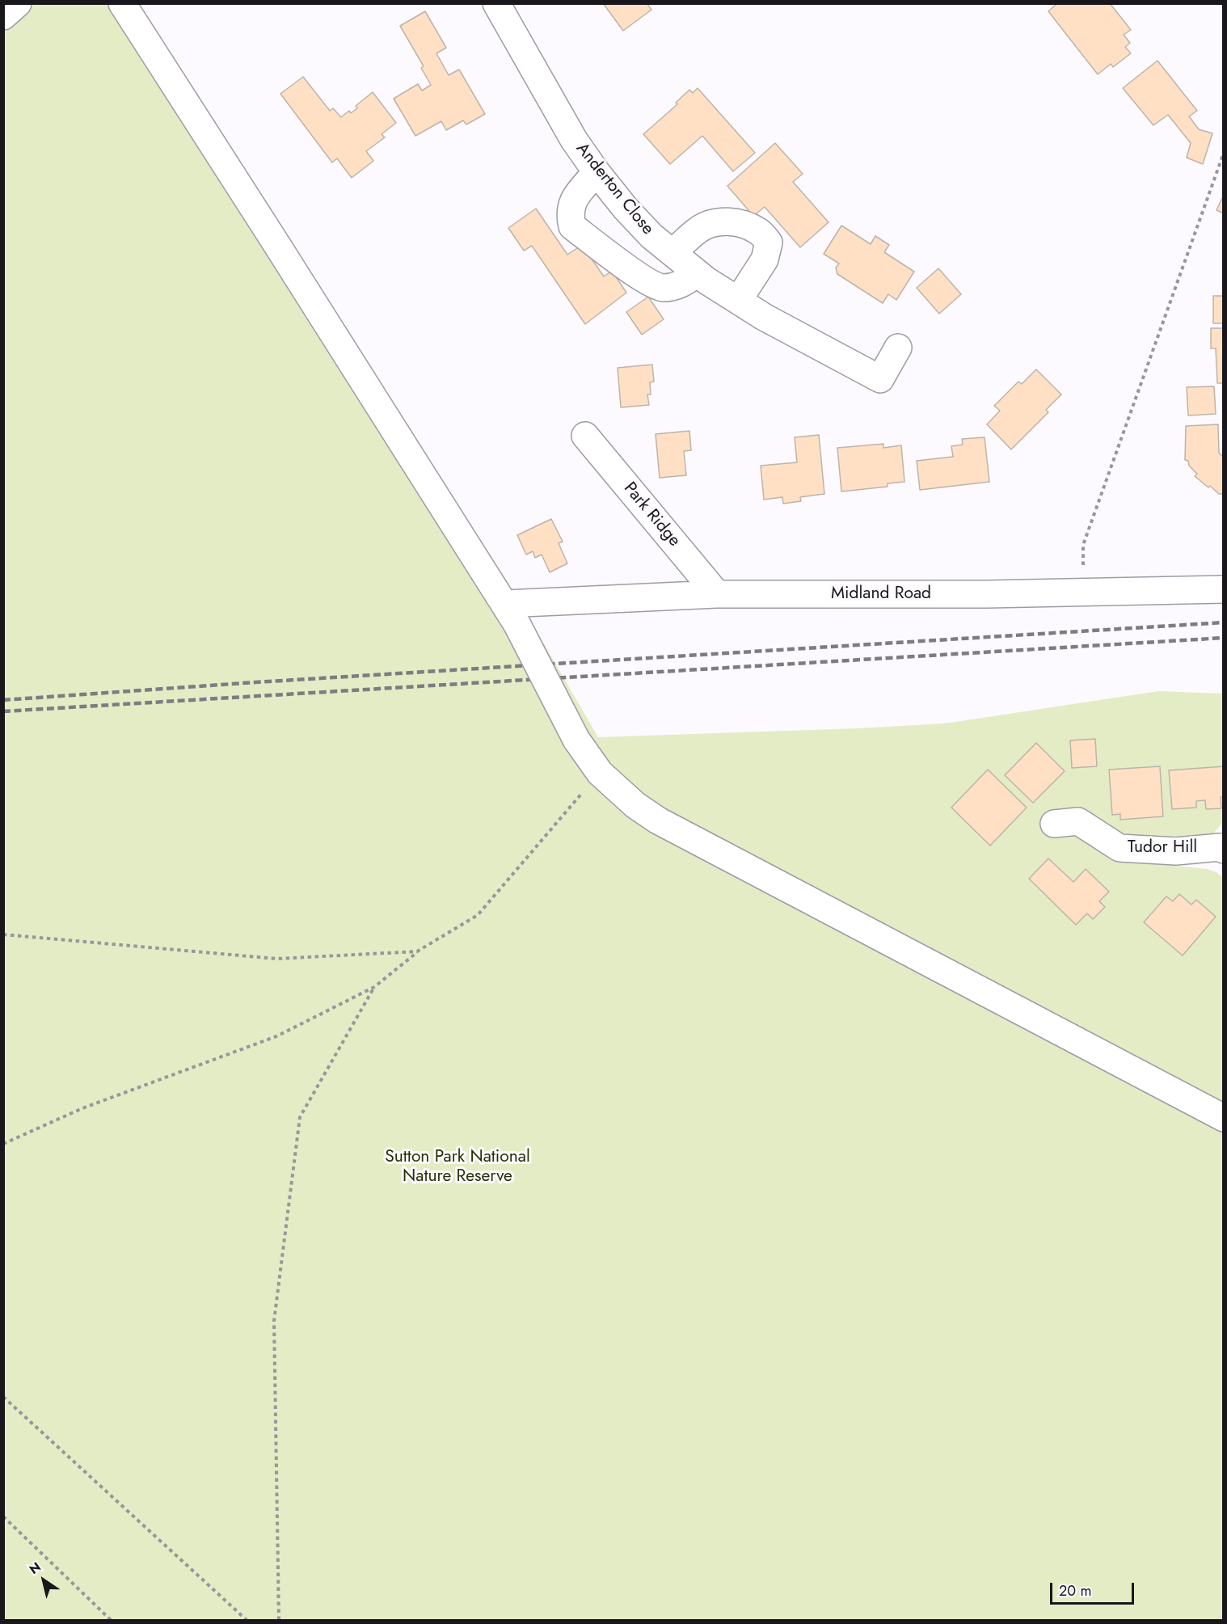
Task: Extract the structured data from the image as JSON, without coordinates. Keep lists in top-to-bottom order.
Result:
{
  "streets": {
    "street": [
      "Anderton Close",
      "Park Ridge",
      "Midland Road",
      "Tudor Hill"
    ]
  },
  "crossings": [
    ["Park Ridge", "Midland Road"]
  ],
  "parks": ["Sutton Park National Nature Reserve"],
  "scale_bar": "20 m",
  "north": "top left"
}
